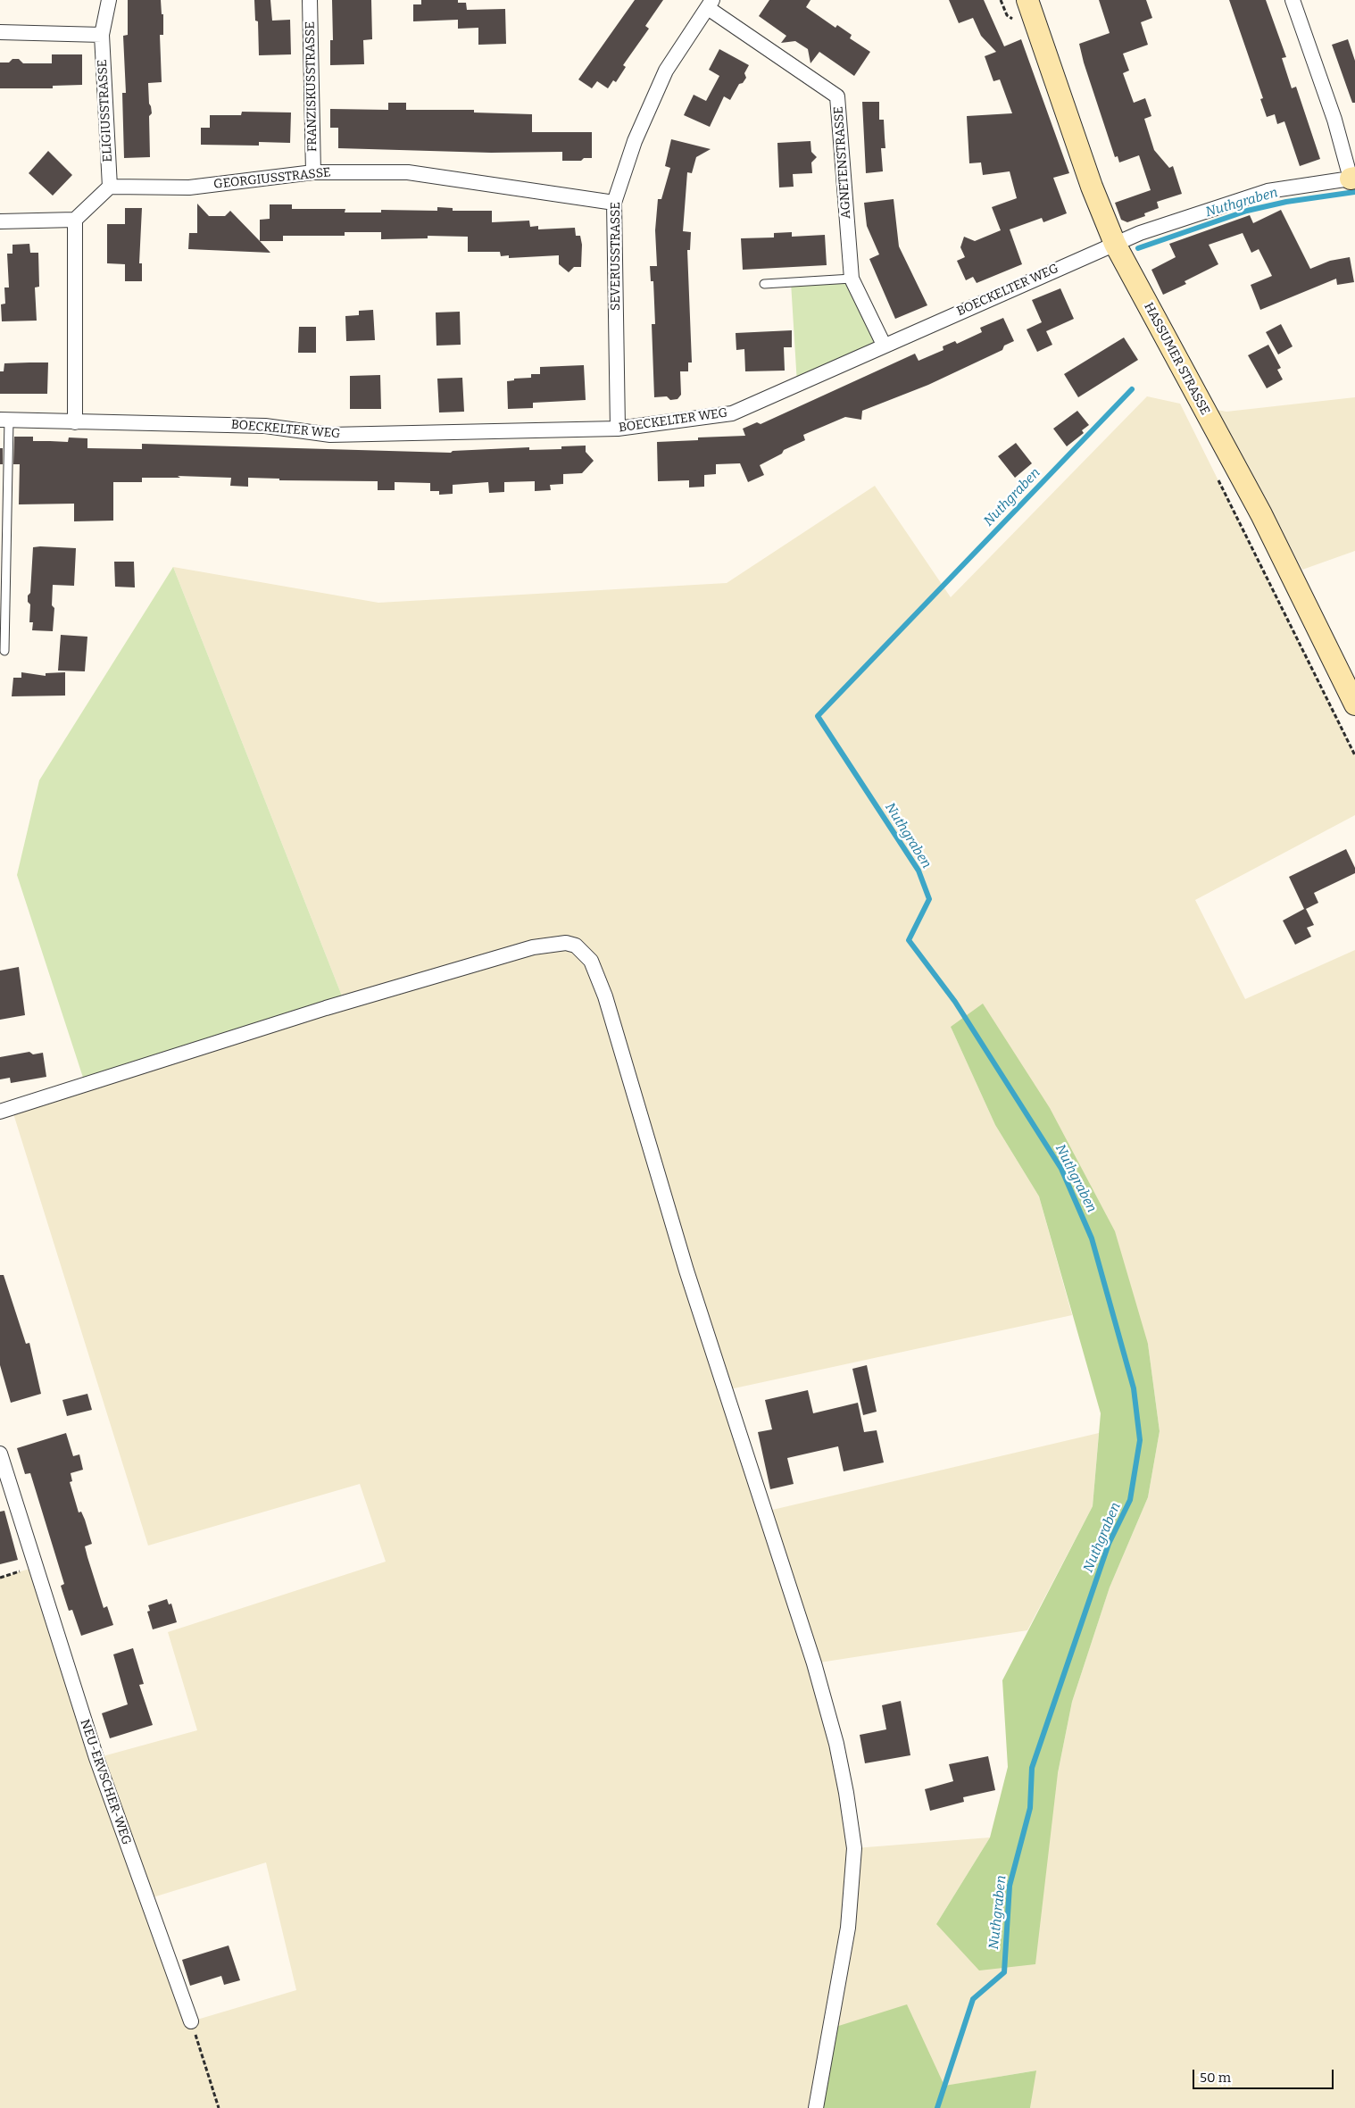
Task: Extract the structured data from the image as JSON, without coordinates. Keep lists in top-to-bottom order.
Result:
{
  "streets": {
    "street": [
      "FRANZISKUSSTRASSE",
      "ELIGIUSSTRASSE",
      "AGNETENSTRASSE",
      "GEORGIUSSTRASSE",
      "SEVERUSSTRASSE",
      "BOECKELTER WEG",
      "HASSUMER STRASSE",
      "NEU-ERVSCHER-WEG"
    ]
  },
  "crossings": [
    ["FRANZISKUSSTRASSE", "GEORGIUSSTRASSE"],
    ["ELIGIUSSTRASSE", "GEORGIUSSTRASSE"],
    ["AGNETENSTRASSE", "SEVERUSSTRASSE"],
    ["AGNETENSTRASSE", "BOECKELTER WEG"],
    ["GEORGIUSSTRASSE", "SEVERUSSTRASSE"],
    ["SEVERUSSTRASSE", "BOECKELTER WEG"],
    ["BOECKELTER WEG", "HASSUMER STRASSE"]
  ],
  "water": ["Nuthgraben"],
  "scale_bar": "50 m"
}
